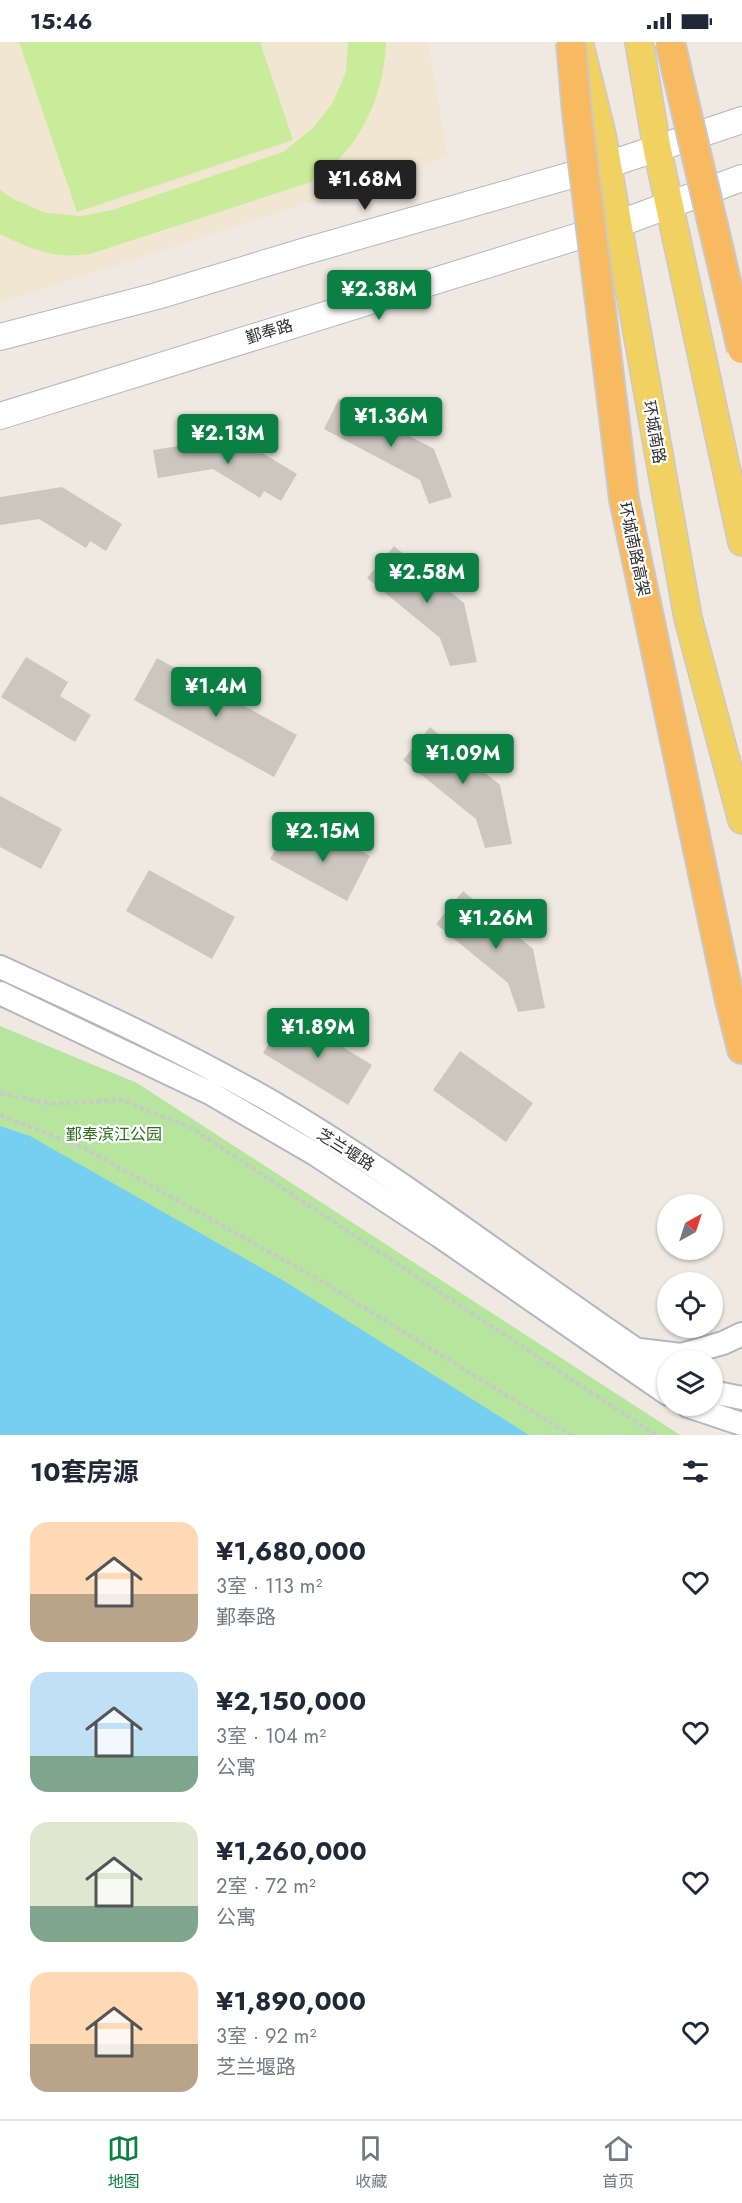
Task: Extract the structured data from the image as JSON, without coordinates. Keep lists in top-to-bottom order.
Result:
{
  "streets": {
    "highway": ["环城南路高架"],
    "main road": ["鄞奉路", "环城南路"],
    "street": ["芝兰堰路"]
  },
  "crossings": [
    ["鄞奉路", "环城南路"]
  ],
  "parks": ["鄞奉滨江公园"],
  "north": "top right",
  "page": {
    "status": "15:46",
    "price": [
      "¥1.68M",
      "¥2.38M",
      "¥1.36M",
      "¥2.13M",
      "¥2.58M",
      "¥1.4M",
      "¥1.09M",
      "¥2.15M",
      "¥1.26M",
      "¥1.89M"
    ],
    "heading": "10套房源",
    "list": [
      {
        "name": "¥1,680,000",
        "note": "3室 · 113 m² · 鄞奉路"
      },
      {
        "name": "¥2,150,000",
        "note": "3室 · 104 m² · 公寓"
      },
      {
        "name": "¥1,260,000",
        "note": "2室 · 72 m² · 公寓"
      },
      {
        "name": "¥1,890,000",
        "note": "3室 · 92 m² · 芝兰堰路"
      }
    ],
    "tabs": ["地图", "收藏", "首页"]
  }
}
